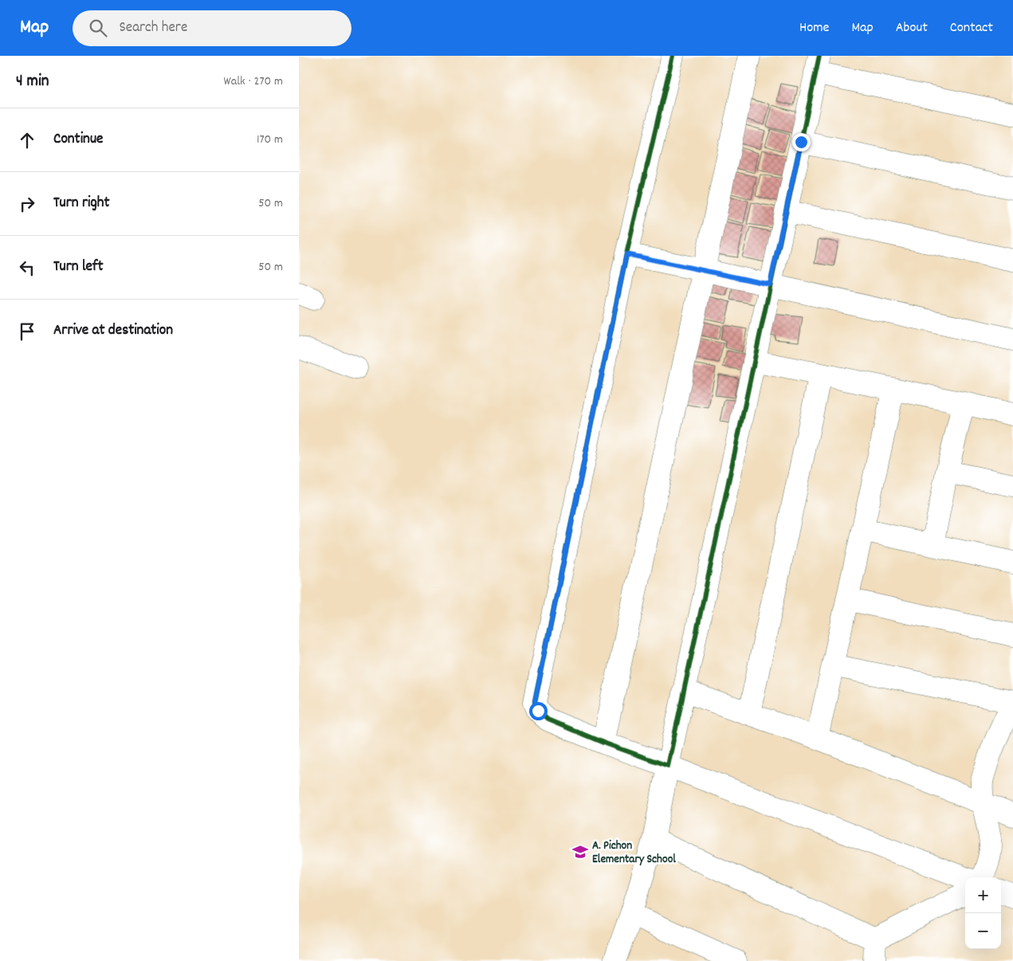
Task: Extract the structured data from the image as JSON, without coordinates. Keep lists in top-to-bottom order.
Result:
{
  "places": {
    "school or university": ["A. Pichon Elementary School"]
  },
  "page": {
    "header": "Map",
    "search": "Search here",
    "nav": [
      "Home",
      "Map",
      "About",
      "Contact"
    ],
    "heading": ["4 min", "Walk · 270 m"],
    "list": [
      ["Continue", "170 m"],
      ["Turn right", "50 m"],
      ["Turn left", "50 m"],
      "Arrive at destination"
    ],
    "map_buttons": ["+", "−"]
  }
}
